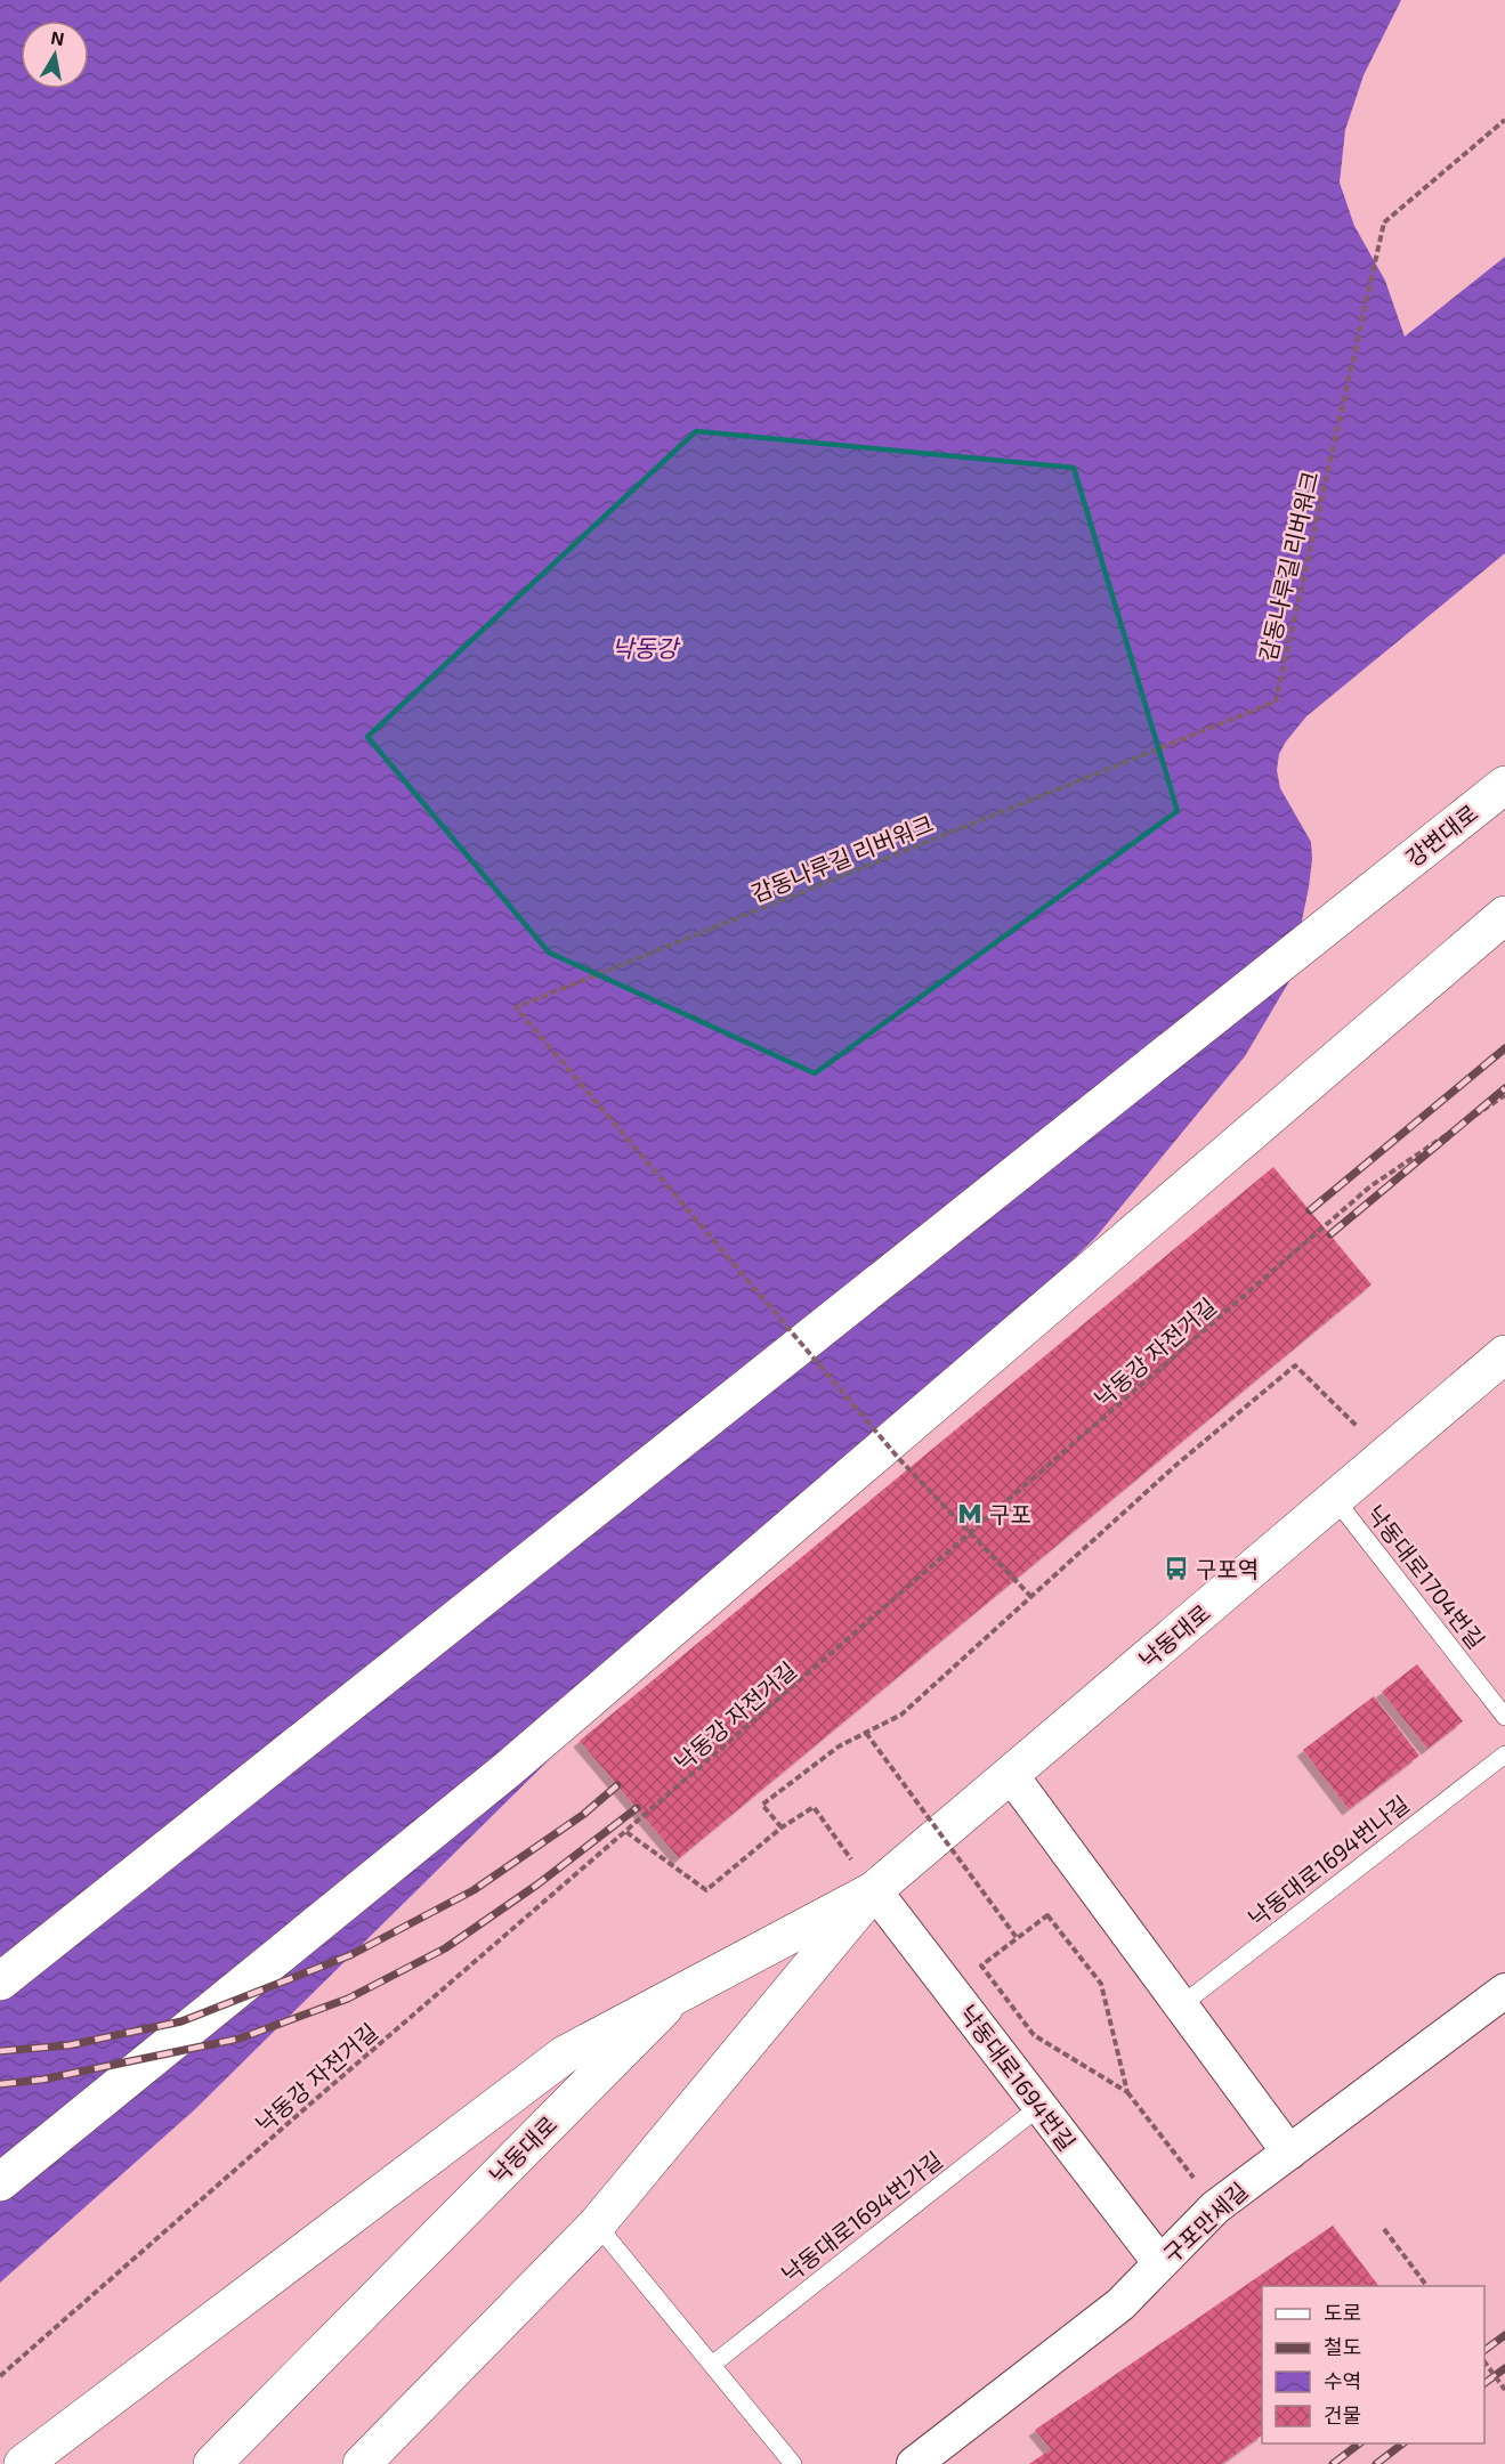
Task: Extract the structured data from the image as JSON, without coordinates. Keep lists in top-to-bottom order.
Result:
{
  "streets": {
    "main road": ["강변대로", "낙동대로"],
    "street": ["낙동대로1694번길", "구포만세길"],
    "lane": ["낙동대로1704번길", "낙동대로1694번나길", "낙동대로1694번가길"],
    "path": ["감동나루길 리버워크", "낙동강 자전거길"]
  },
  "crossings": [
    ["낙동대로1704번길", "낙동대로"],
    ["낙동대로", "낙동대로1694번길"],
    ["낙동대로1694번길", "낙동대로1694번가길"],
    ["낙동대로1694번길", "구포만세길"]
  ],
  "water": ["낙동강"],
  "places": {
    "metro station": ["구포"],
    "bus stop": ["구포역"]
  },
  "legend": [
    "도로",
    "철도",
    "수역",
    "건물"
  ],
  "north": "top"
}
